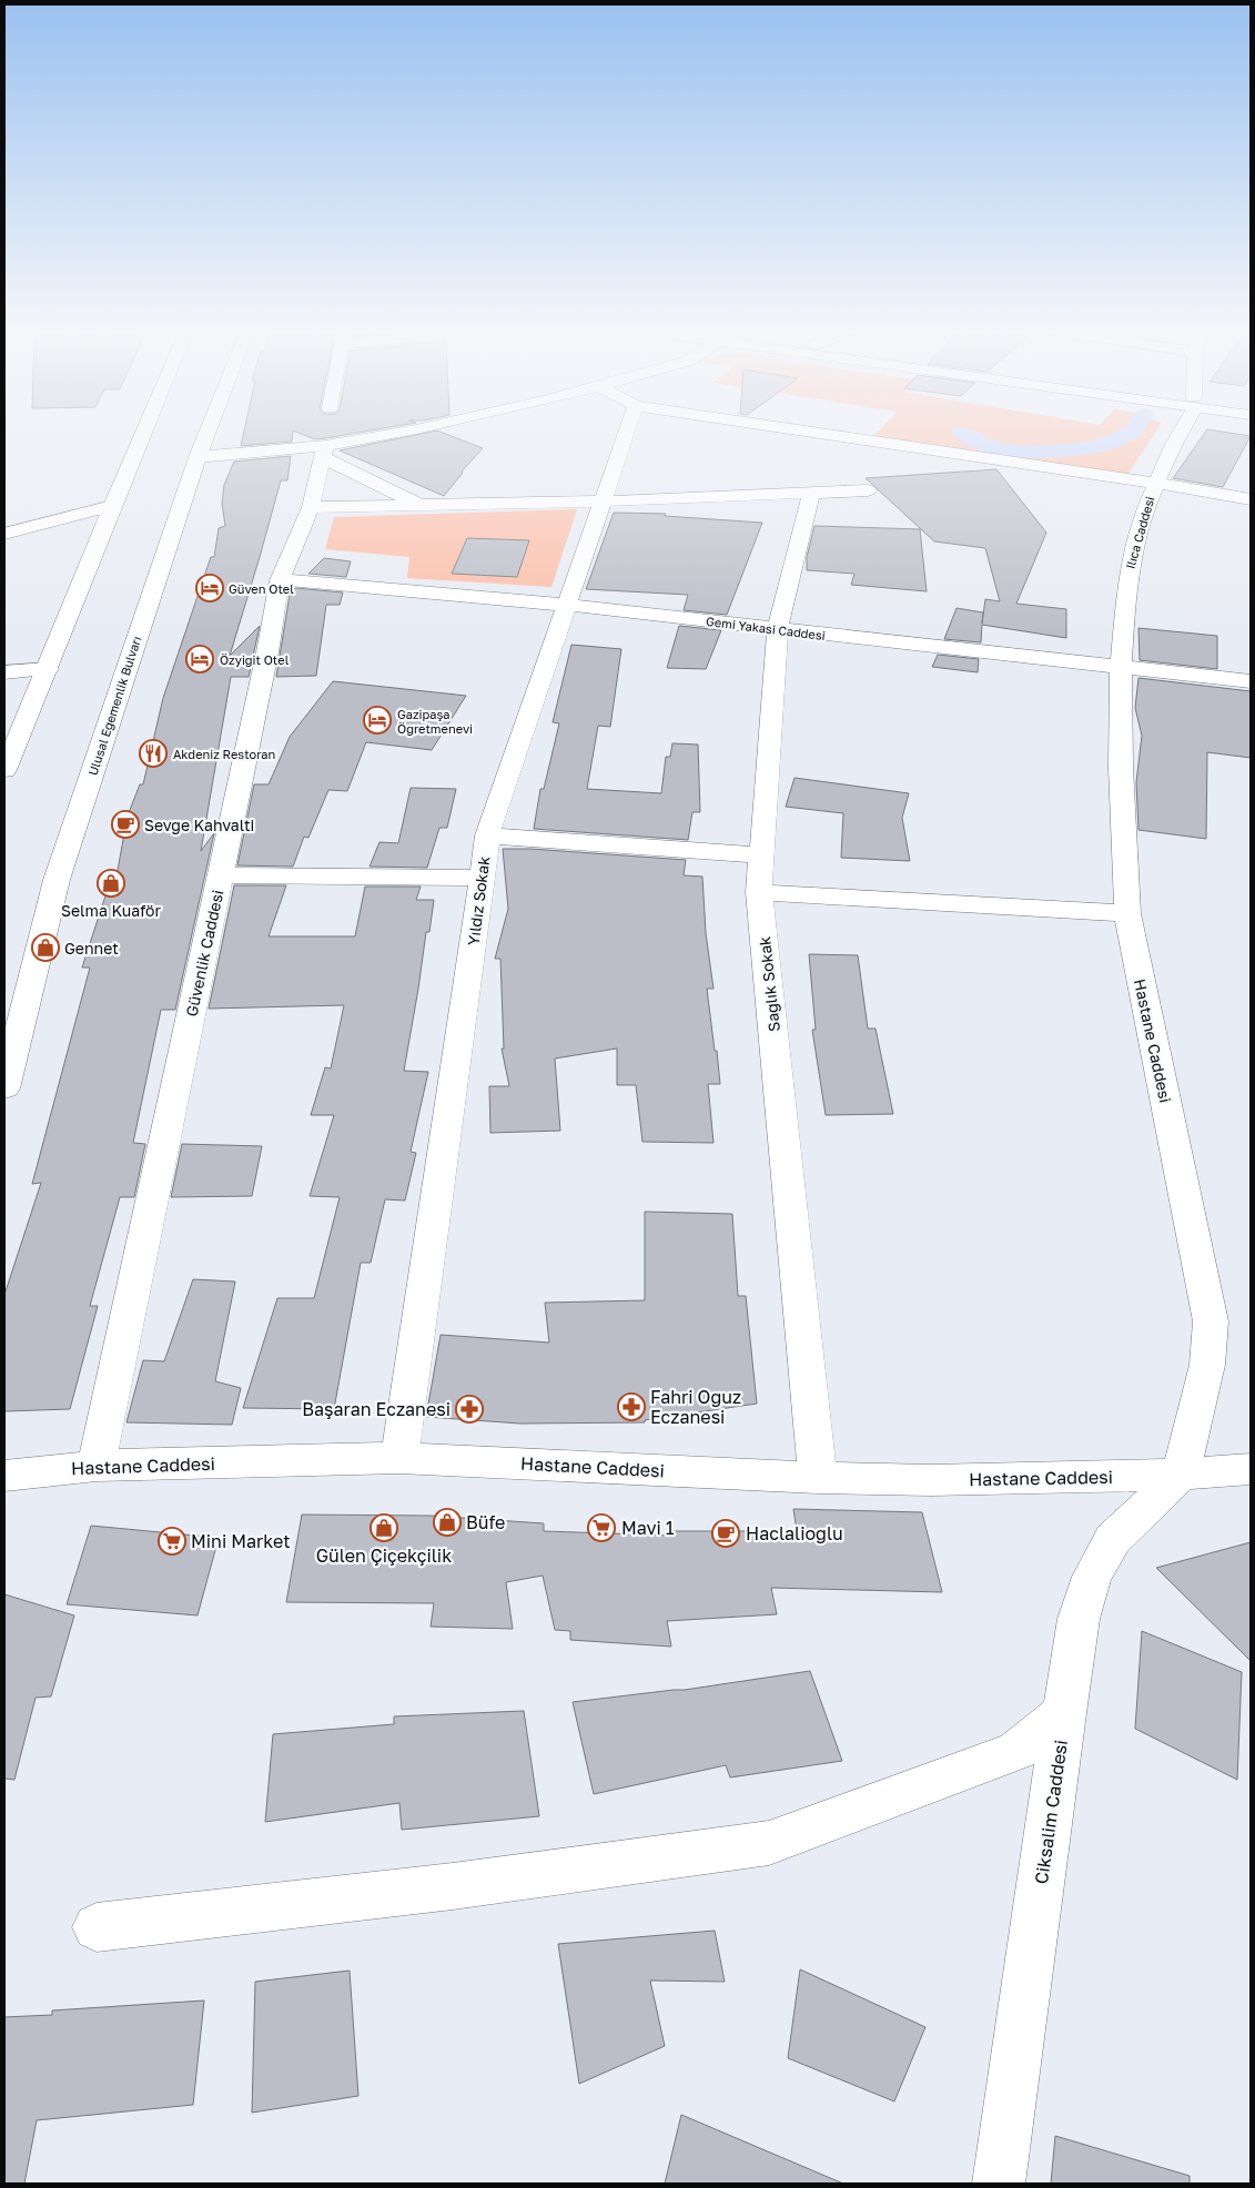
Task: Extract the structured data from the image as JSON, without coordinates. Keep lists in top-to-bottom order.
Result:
{
  "streets": {
    "main road": [
      "Ilıca Caddesi",
      "Gemi Yakasi Caddesi",
      "Ulusal Egemenlik Bulvarı",
      "Yıldız Sokak",
      "Güvenlik Caddesi",
      "Sağlık Sokak",
      "Hastane Caddesi",
      "Ciksalim Caddesi"
    ]
  },
  "crossings": [
    ["Ilıca Caddesi", "Gemi Yakasi Caddesi"],
    ["Ilıca Caddesi", "Hastane Caddesi"],
    ["Gemi Yakasi Caddesi", "Yıldız Sokak"],
    ["Gemi Yakasi Caddesi", "Güvenlik Caddesi"],
    ["Gemi Yakasi Caddesi", "Sağlık Sokak"],
    ["Gemi Yakasi Caddesi", "Hastane Caddesi"],
    ["Yıldız Sokak", "Hastane Caddesi"],
    ["Güvenlik Caddesi", "Hastane Caddesi"],
    ["Sağlık Sokak", "Hastane Caddesi"],
    ["Hastane Caddesi", "Ciksalim Caddesi"]
  ],
  "places": {
    "hotel": ["Güven Otel", "Özyiğit Otel", "Gazipaşa Öğretmenevi"],
    "restaurant": ["Akdeniz Restoran"],
    "cafe": ["Sevge Kahvalti", "Haclalioğlu"],
    "shop": [
      "Selma Kuaför",
      "Gennet",
      "Büfe",
      "Gülen Çiçekçilik"
    ],
    "pharmacy": ["Fahri Oğuz Eczanesi", "Başaran Eczanesi"],
    "supermarket": ["Mavi 1", "Mini Market"]
  }
}
